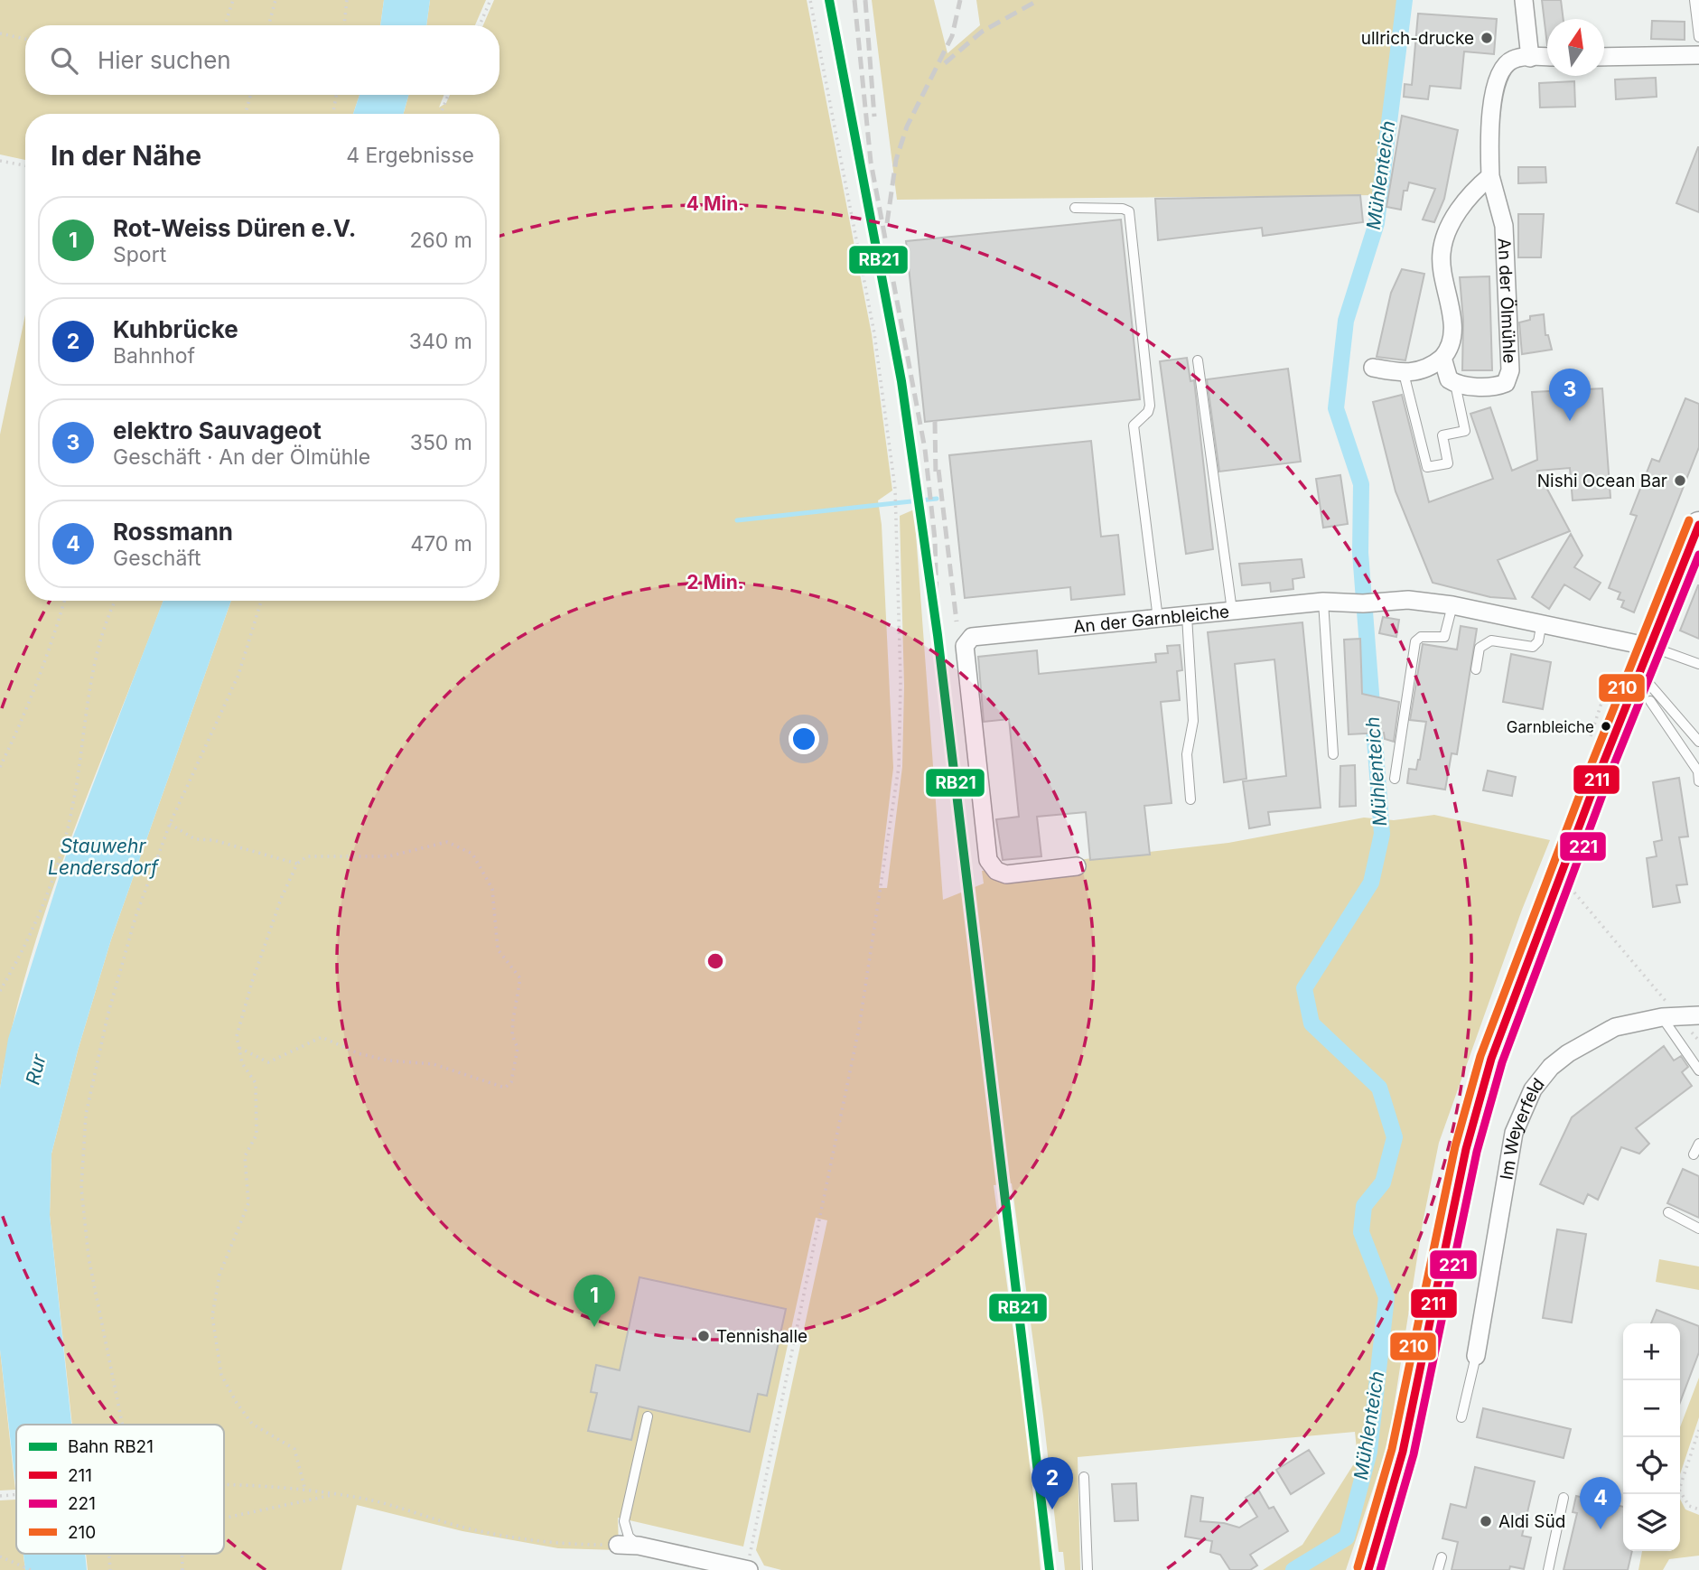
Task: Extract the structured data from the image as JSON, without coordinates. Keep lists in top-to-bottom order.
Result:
{
  "streets": {
    "street": ["An der Ölmühle", "An der Garnbleiche", "Im Weyerfeld"]
  },
  "water": ["Mühlenteich", "Stauwehr Lendersdorf", "Rur"],
  "places": [
    "ullrich-drucke",
    "Nishi Ocean Bar",
    "Garnbleiche",
    "Tennishalle",
    "Aldi Süd"
  ],
  "lines": [
    "rail line RB21",
    "transit line 210",
    "transit line 211",
    "transit line 221"
  ],
  "legend": [
    "Bahn RB21",
    "211",
    "221",
    "210"
  ],
  "north": "top",
  "page": {
    "search": "Hier suchen",
    "heading": ["In der Nähe", "4 Ergebnisse"],
    "list": [
      {
        "mark": "1",
        "name": "Rot-Weiss Düren e.V.",
        "note": "Sport",
        "value": "260 m"
      },
      {
        "mark": "2",
        "name": "Kuhbrücke",
        "note": "Bahnhof",
        "value": "340 m"
      },
      {
        "mark": "3",
        "name": "elektro Sauvageot",
        "note": "Geschäft · An der Ölmühle",
        "value": "350 m"
      },
      {
        "mark": "4",
        "name": "Rossmann",
        "note": "Geschäft",
        "value": "470 m"
      }
    ],
    "pins": [
      "3",
      "1",
      "2",
      "4"
    ],
    "map_buttons": ["+", "−"]
  },
  "rings": ["4 Min.", "2 Min."]
}
